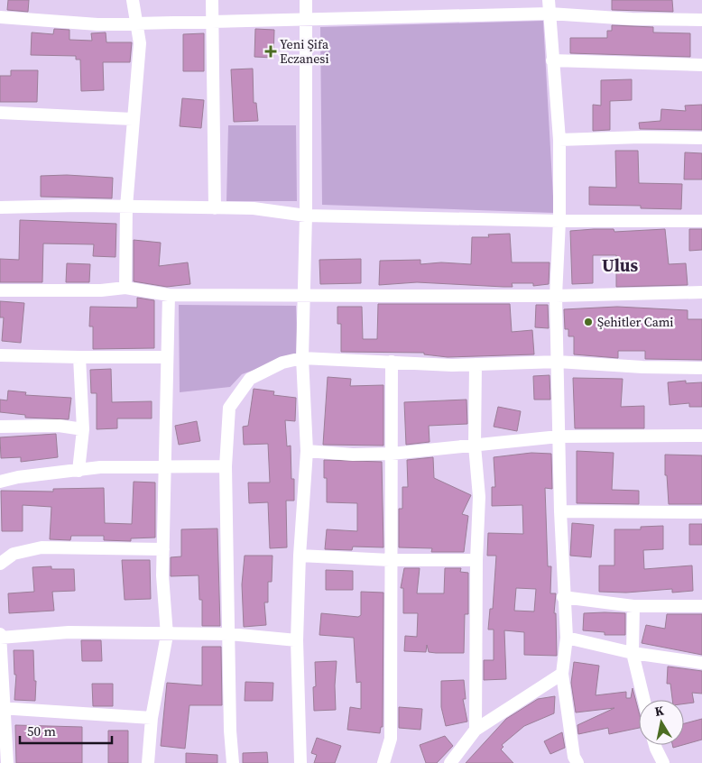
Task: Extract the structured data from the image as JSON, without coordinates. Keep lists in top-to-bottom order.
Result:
{
  "districts": ["Ulus"],
  "places": {
    "health": ["Yeni Şifa Eczanesi"],
    "other": ["Şehitler Cami"]
  },
  "scale_bar": "50 m",
  "north": "top"
}
